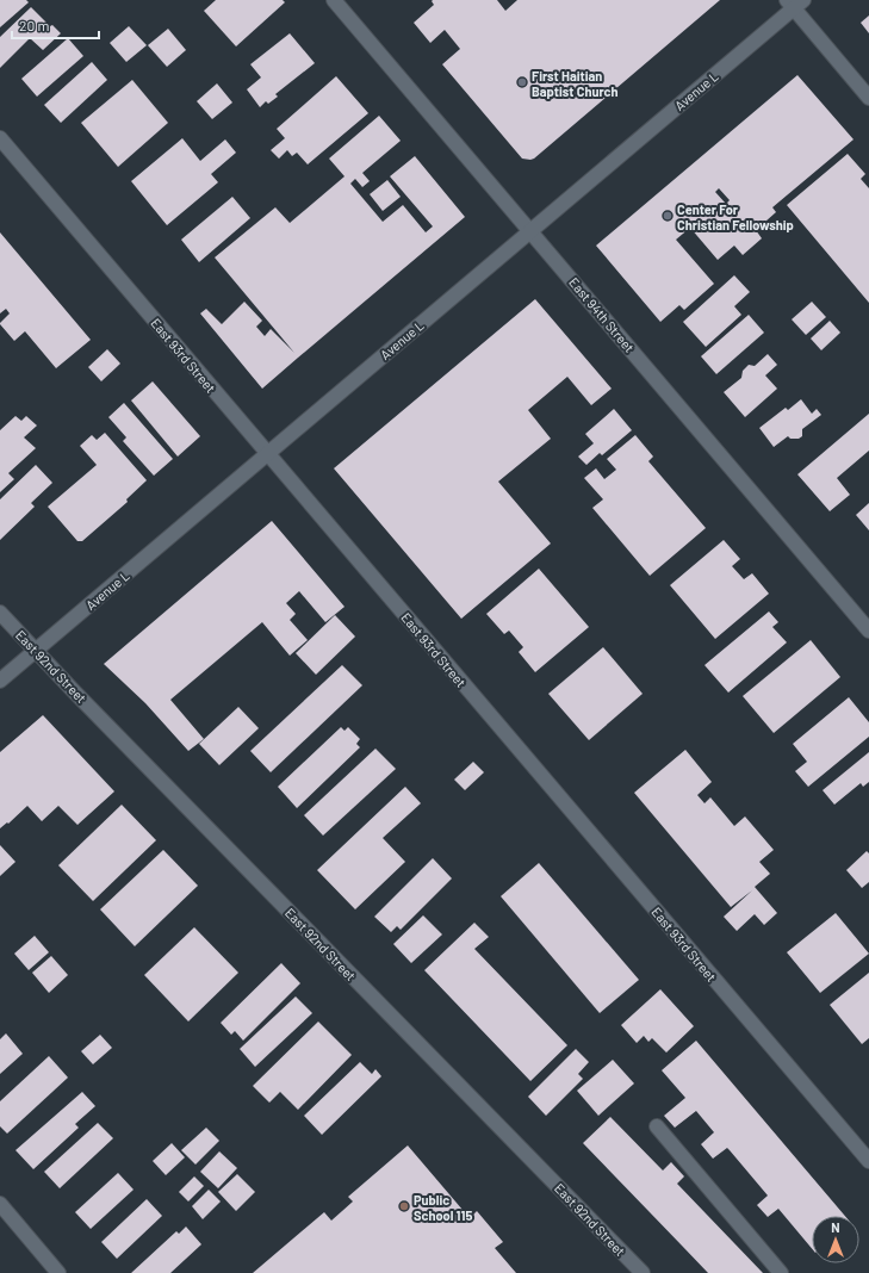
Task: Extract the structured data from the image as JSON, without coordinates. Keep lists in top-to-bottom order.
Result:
{
  "streets": {
    "street": [
      "Avenue L",
      "East 94th Street",
      "East 93rd Street",
      "East 92nd Street"
    ]
  },
  "crossings": [
    ["Avenue L", "East 94th Street"],
    ["Avenue L", "East 93rd Street"],
    ["Avenue L", "East 92nd Street"]
  ],
  "places": ["First Haitian Baptist Church", "Center For Christian Fellowship", "Public School 115"],
  "scale_bar": "20 m",
  "north": "top"
}
